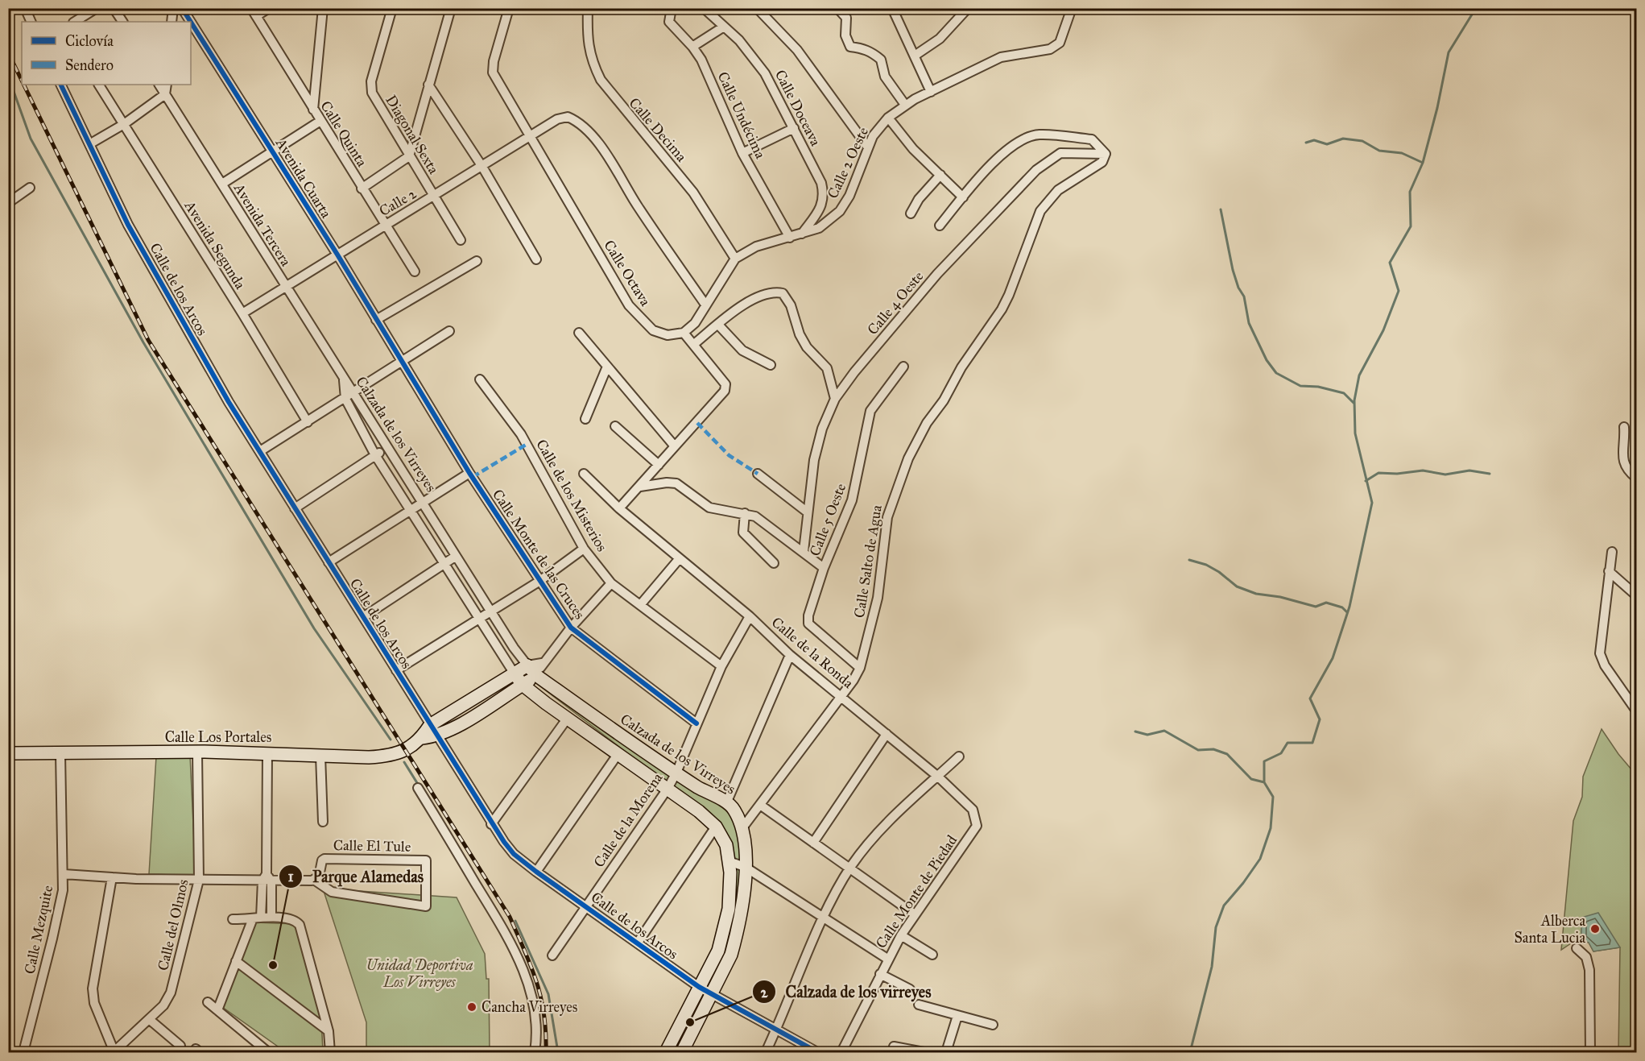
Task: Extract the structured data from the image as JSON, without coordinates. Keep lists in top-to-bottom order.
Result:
{
  "streets": {
    "street": [
      "Calle Doceava",
      "Calle Undécima",
      "Calle Decima",
      "Calle Quinta",
      "Diagonal Sexta",
      "Calle 2 Oeste",
      "Avenida Cuarta",
      "Calle 2",
      "Avenida Tercera",
      "Avenida Segunda",
      "Calle Octava",
      "Calle de los Arcos",
      "Calle 4 Oeste",
      "Calzada de los Virreyes",
      "Calle de los Misterios",
      "Calle 5 Oeste",
      "Calle Monte de las Cruces",
      "Calle Salto de Agua",
      "Calle de la Ronda",
      "Calle Los Portales",
      "Calle de la Morena",
      "Calle El Tule",
      "Calle Monte de Piedad",
      "Calle del Olmos",
      "Calle Mezquite"
    ]
  },
  "crossings": [
    ["Calle Doceava", "Calle 2 Oeste"],
    ["Calle Undécima", "Calle 2 Oeste"],
    ["Calle Decima", "Calle 2 Oeste"],
    ["Calle Quinta", "Calle 2"],
    ["Diagonal Sexta", "Calle 2"],
    ["Calle 2 Oeste", "Calle 2"],
    ["Calle 2 Oeste", "Calle Octava"],
    ["Avenida Cuarta", "Calle 2"],
    ["Avenida Cuarta", "Calle Monte de las Cruces"],
    ["Calle 2", "Avenida Tercera"],
    ["Calle 2", "Avenida Segunda"],
    ["Calle 2", "Calle Octava"],
    ["Avenida Tercera", "Calzada de los Virreyes"],
    ["Calle de los Arcos", "Calzada de los Virreyes"],
    ["Calle de los Arcos", "Calle Los Portales"],
    ["Calle de los Arcos", "Calle de la Morena"],
    ["Calle 4 Oeste", "Calle Salto de Agua"],
    ["Calzada de los Virreyes", "Calle Salto de Agua"],
    ["Calzada de los Virreyes", "Calle Los Portales"],
    ["Calzada de los Virreyes", "Calle de la Morena"],
    ["Calle de los Misterios", "Calle de la Morena"],
    ["Calle 5 Oeste", "Calle Salto de Agua"],
    ["Calle Monte de las Cruces", "Calle de la Morena"],
    ["Calle Salto de Agua", "Calle de la Ronda"],
    ["Calle de la Ronda", "Calle de la Morena"],
    ["Calle de la Ronda", "Calle Monte de Piedad"],
    ["Calle Los Portales", "Calle del Olmos"],
    ["Calle Los Portales", "Calle Mezquite"]
  ],
  "parks": ["Unidad Deportiva Los Virreyes"],
  "places": [
    "Alberca Santa Lucia",
    "Parque Alamedas",
    "Cancha Virreyes",
    "Calzada de los virreyes"
  ],
  "legend": ["Ciclovía", "Sendero"]
}
